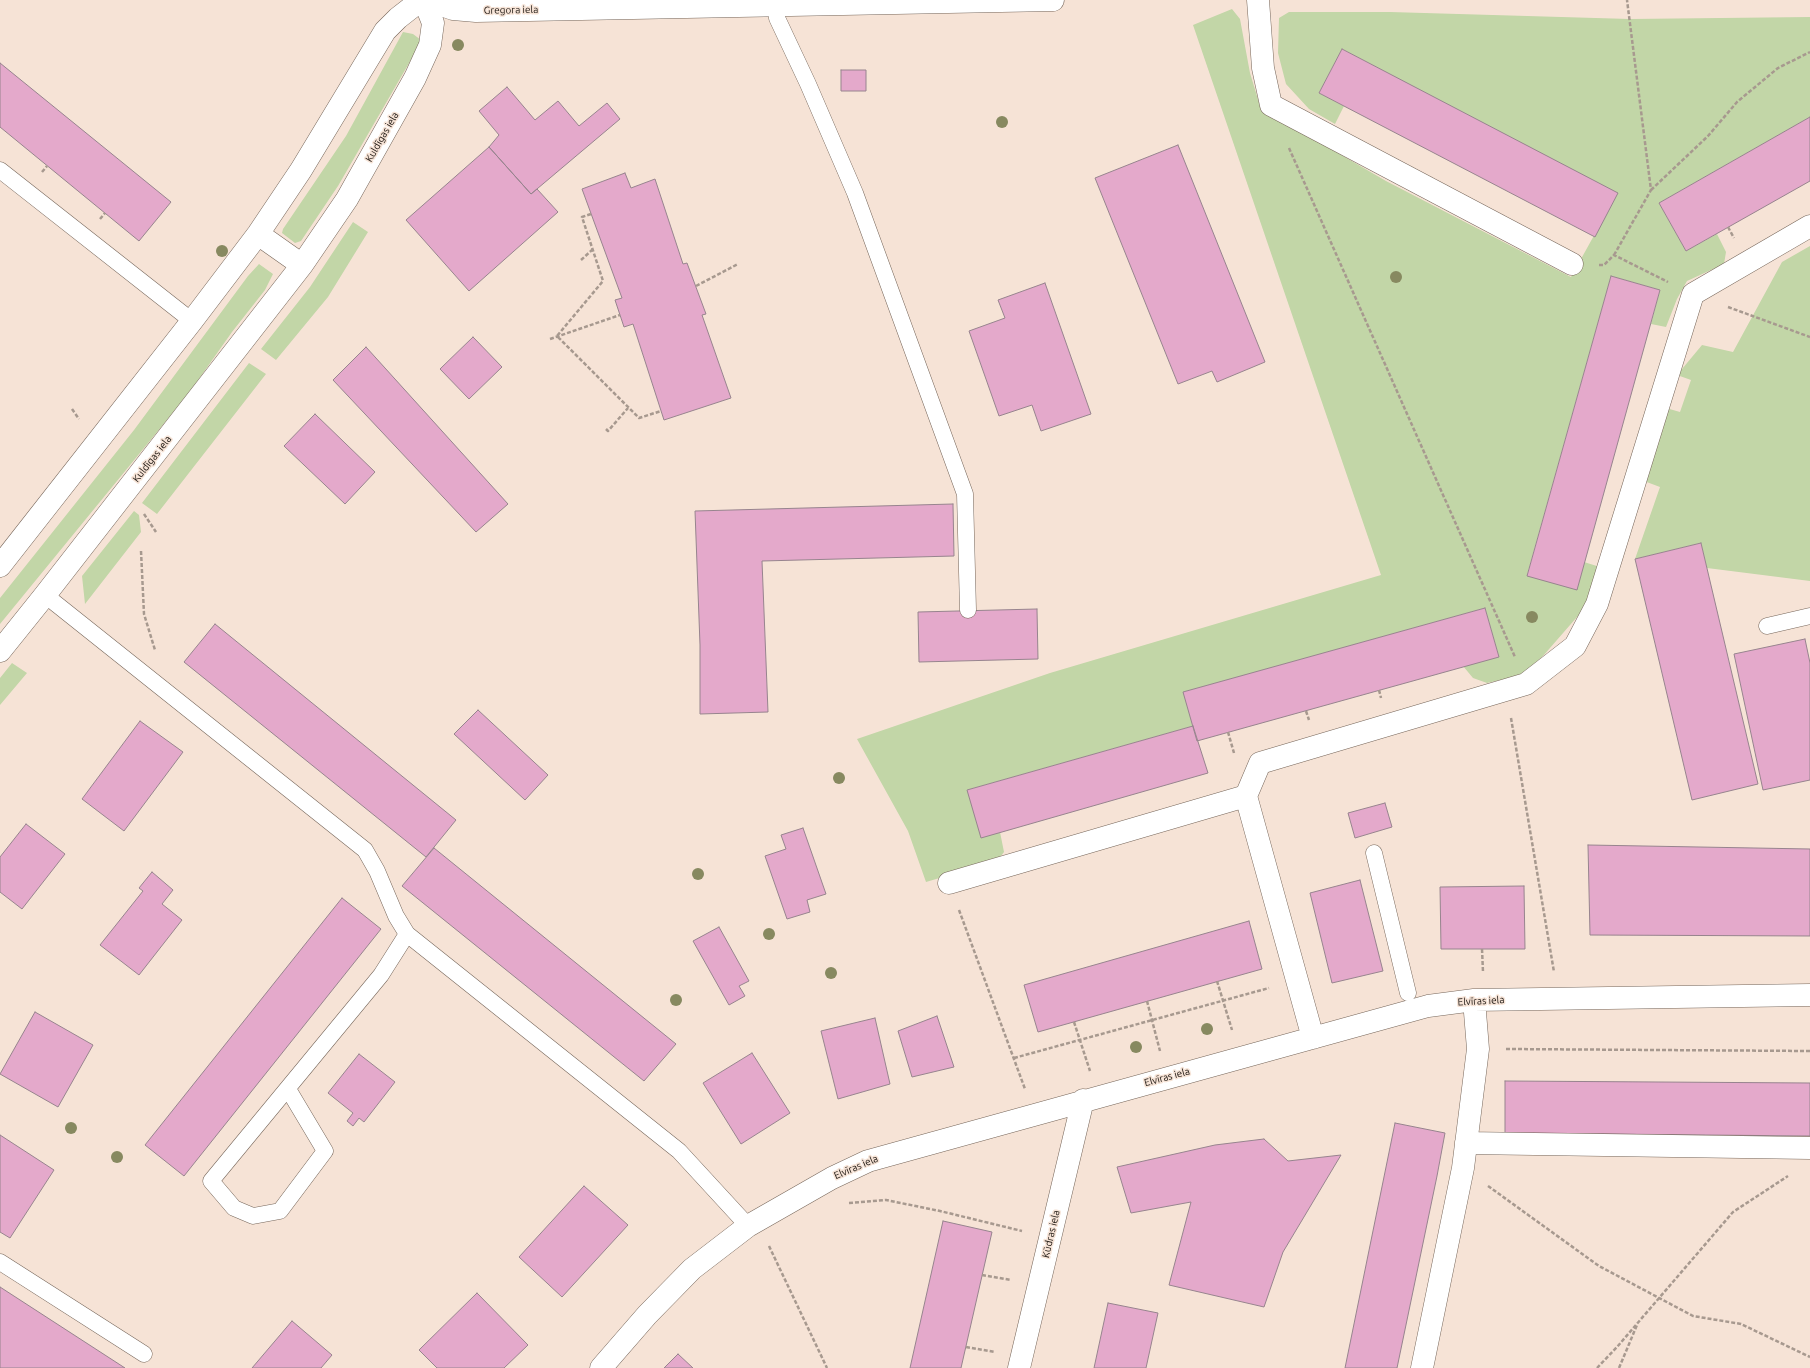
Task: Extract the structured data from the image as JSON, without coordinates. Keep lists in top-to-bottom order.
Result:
{
  "streets": {
    "street": [
      "Gregora iela",
      "Kuldīgas iela",
      "Elvīras iela",
      "Kūdras iela"
    ]
  },
  "crossings": [
    ["Elvīras iela", "Kūdras iela"]
  ]
}
